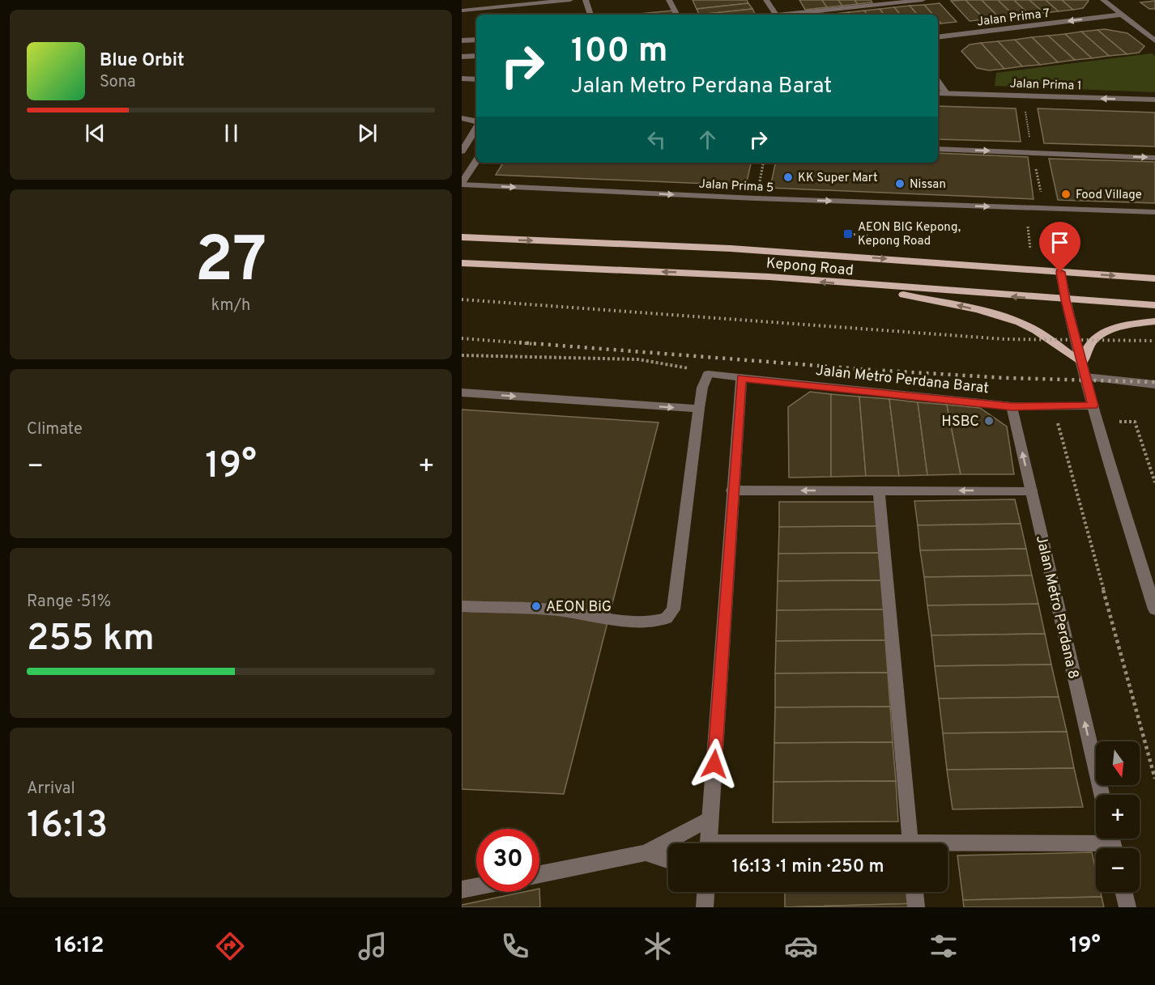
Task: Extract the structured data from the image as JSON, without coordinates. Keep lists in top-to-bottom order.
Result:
{
  "streets": {
    "main road": ["Kepong Road"],
    "street": [
      "Jalan Prima 7",
      "Jalan Prima 1",
      "Jalan Prima 5",
      "Jalan Metro Perdana Barat",
      "Jalan Metro Perdana 8"
    ]
  },
  "crossings": [
    ["Jalan Metro Perdana Barat", "Jalan Metro Perdana 8"]
  ],
  "one_way": ["Jalan Prima 7"],
  "places": {
    "other": [
      "KK Super Mart",
      "Nissan",
      "Food Village",
      "HSBC",
      "AEON BiG"
    ],
    "transit": ["AEON BIG Kepong, Kepong Road"]
  },
  "north": "bottom",
  "page": {
    "turn": ["100 m", "Jalan Metro Perdana Barat"],
    "song": ["Blue Orbit", "Sona"],
    "tile": [
      ["27", "km/h"],
      "Climate",
      ["Range · 51%", "255 km"],
      ["Arrival", "16:13"]
    ],
    "heat": ["−", "19°", "+"],
    "map_buttons": ["+", "−"],
    "limit": "30",
    "trip": "16:13 · 1 min · 250 m",
    "tabs": ["16:12", "19°"]
  }
}
